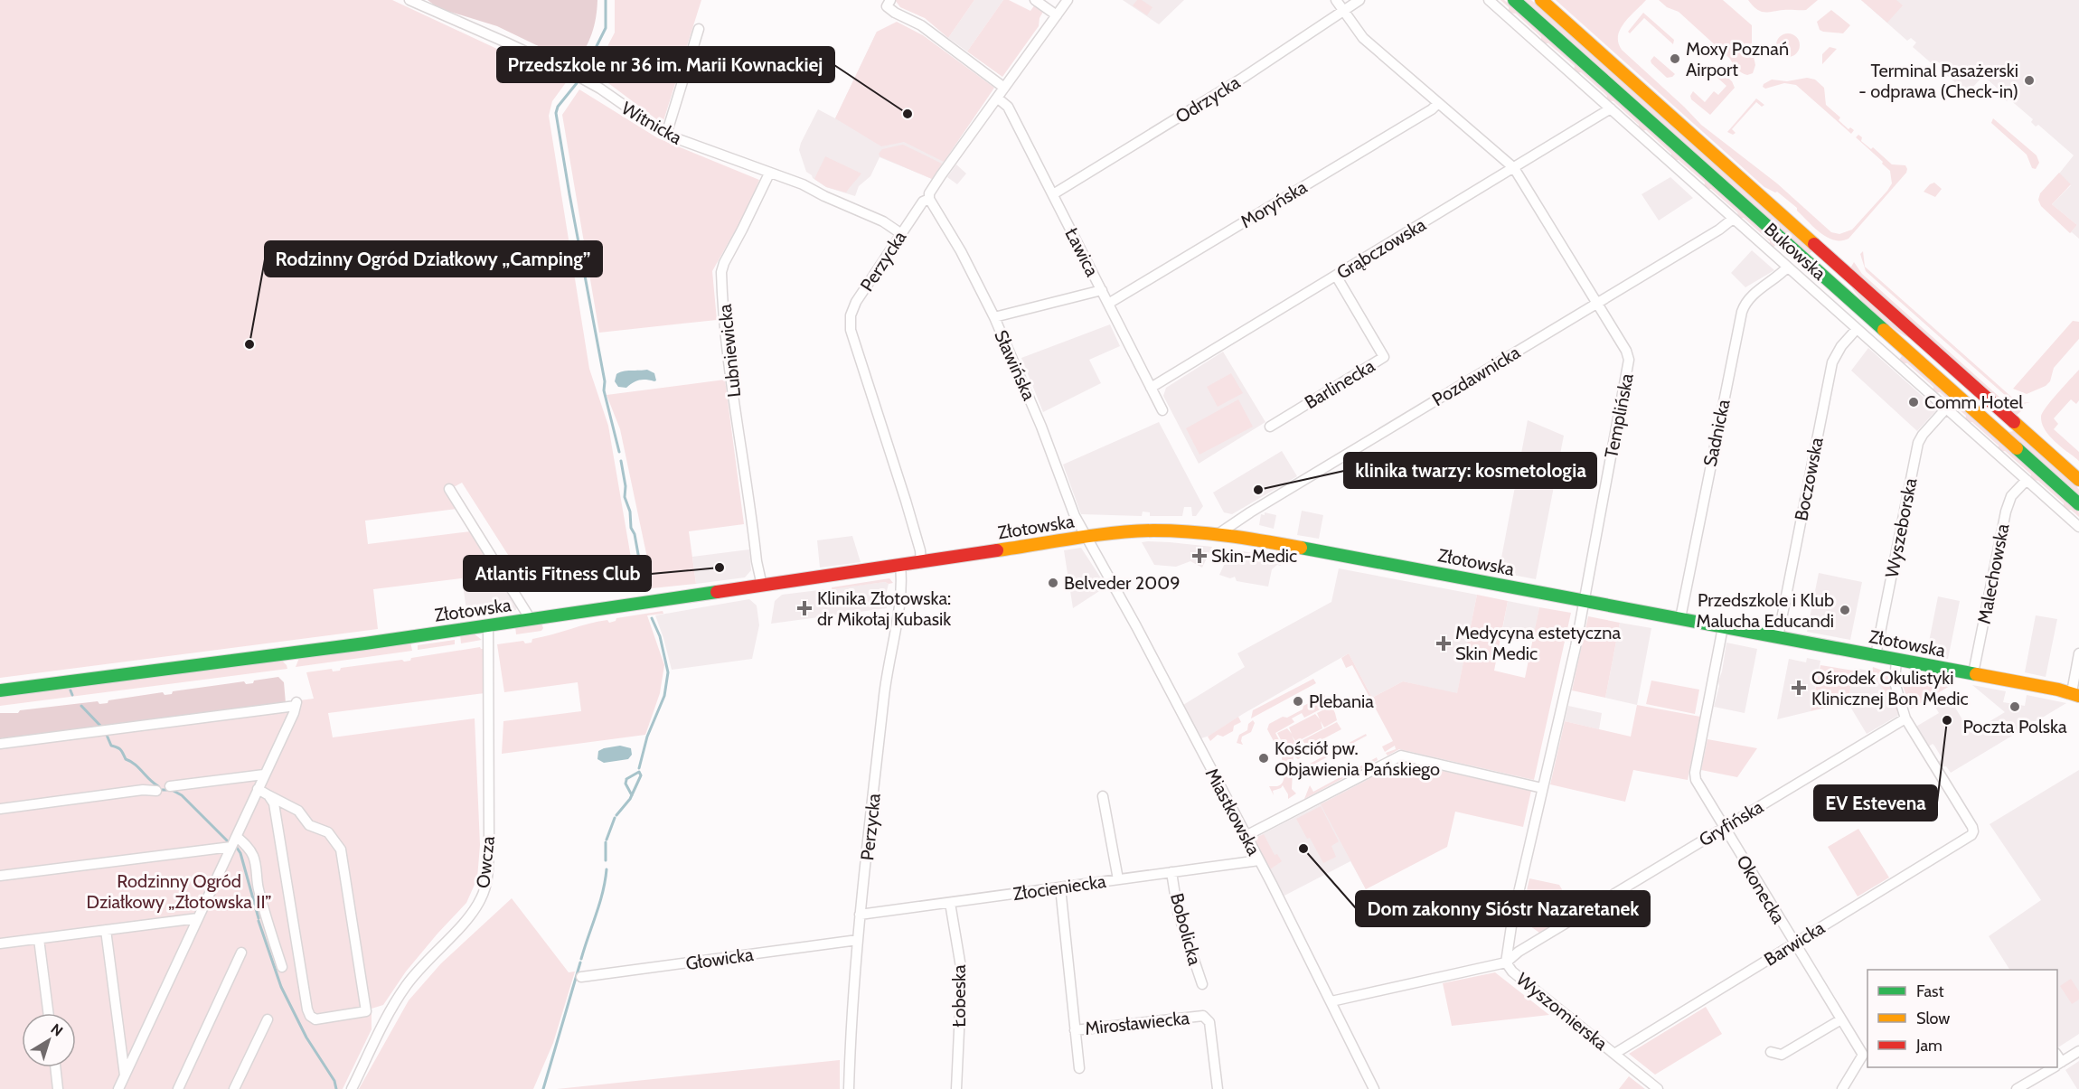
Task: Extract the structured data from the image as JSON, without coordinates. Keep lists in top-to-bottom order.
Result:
{
  "streets": {
    "street": [
      "Odrzycka",
      "Witnicka",
      "Moryńska",
      "Grąbczowska",
      "Bukowska",
      "Ławica",
      "Perzycka",
      "Lubniewicka",
      "Sławińska",
      "Pozdawnicka",
      "Barlinecka",
      "Templińska",
      "Sadnicka",
      "Boczowska",
      "Złotowska",
      "Wyszeborska",
      "Malechowska",
      "Miastkowska",
      "Gryfińska",
      "Owcza",
      "Złocieniecka",
      "Okonecka",
      "Bobolicka",
      "Barwicka",
      "Głowicka",
      "Łobeska",
      "Wyszomierska",
      "Mirosławiecka"
    ]
  },
  "crossings": [
    ["Odrzycka", "Ławica"],
    ["Odrzycka", "Templińska"],
    ["Witnicka", "Perzycka"],
    ["Witnicka", "Lubniewicka"],
    ["Moryńska", "Ławica"],
    ["Moryńska", "Templińska"],
    ["Grąbczowska", "Bukowska"],
    ["Grąbczowska", "Ławica"],
    ["Grąbczowska", "Barlinecka"],
    ["Grąbczowska", "Templińska"],
    ["Bukowska", "Pozdawnicka"],
    ["Bukowska", "Sadnicka"],
    ["Bukowska", "Boczowska"],
    ["Bukowska", "Wyszeborska"],
    ["Bukowska", "Malechowska"],
    ["Ławica", "Perzycka"],
    ["Perzycka", "Sławińska"],
    ["Perzycka", "Złotowska"],
    ["Perzycka", "Złocieniecka"],
    ["Perzycka", "Głowicka"],
    ["Lubniewicka", "Złotowska"],
    ["Sławińska", "Złotowska"],
    ["Sławińska", "Miastkowska"],
    ["Pozdawnicka", "Templińska"],
    ["Pozdawnicka", "Złotowska"],
    ["Templińska", "Złotowska"],
    ["Templińska", "Gryfińska"],
    ["Templińska", "Wyszomierska"],
    ["Sadnicka", "Złotowska"],
    ["Boczowska", "Złotowska"],
    ["Złotowska", "Wyszeborska"],
    ["Złotowska", "Malechowska"],
    ["Złotowska", "Miastkowska"],
    ["Złotowska", "Owcza"],
    ["Złotowska", "Okonecka"],
    ["Miastkowska", "Złocieniecka"],
    ["Miastkowska", "Wyszomierska"],
    ["Gryfińska", "Okonecka"],
    ["Gryfińska", "Barwicka"],
    ["Gryfińska", "Wyszomierska"],
    ["Złocieniecka", "Bobolicka"],
    ["Złocieniecka", "Łobeska"],
    ["Złocieniecka", "Mirosławiecka"],
    ["Okonecka", "Barwicka"],
    ["Barwicka", "Wyszomierska"]
  ],
  "parks": ["Rodzinny Ogród Działkowy „Złotowska II”"],
  "places": {
    "other": [
      "Moxy Poznań Airport",
      "Terminal Pasażerski - odprawa (Check-in)",
      "Przedszkole nr 36 im. Marii Kownackiej",
      "Rodzinny Ogród Działkowy „Camping”",
      "Comm Hotel",
      "klinika twarzy: kosmetologia",
      "Atlantis Fitness Club",
      "Belveder 2009",
      "Przedszkole i Klub Malucha Educandi",
      "Plebania",
      "Poczta Polska",
      "EV Estevena",
      "Kościół pw. Objawienia Pańskiego",
      "Dom zakonny Sióstr Nazaretanek"
    ],
    "health": [
      "Skin-Medic",
      "Klinika Złotowska: dr Mikołaj Kubasik",
      "Medycyna estetyczna Skin Medic",
      "Ośrodek Okulistyki Klinicznej Bon Medic"
    ]
  },
  "legend": ["Fast", "Slow", "Jam"],
  "north": "top right"
}
